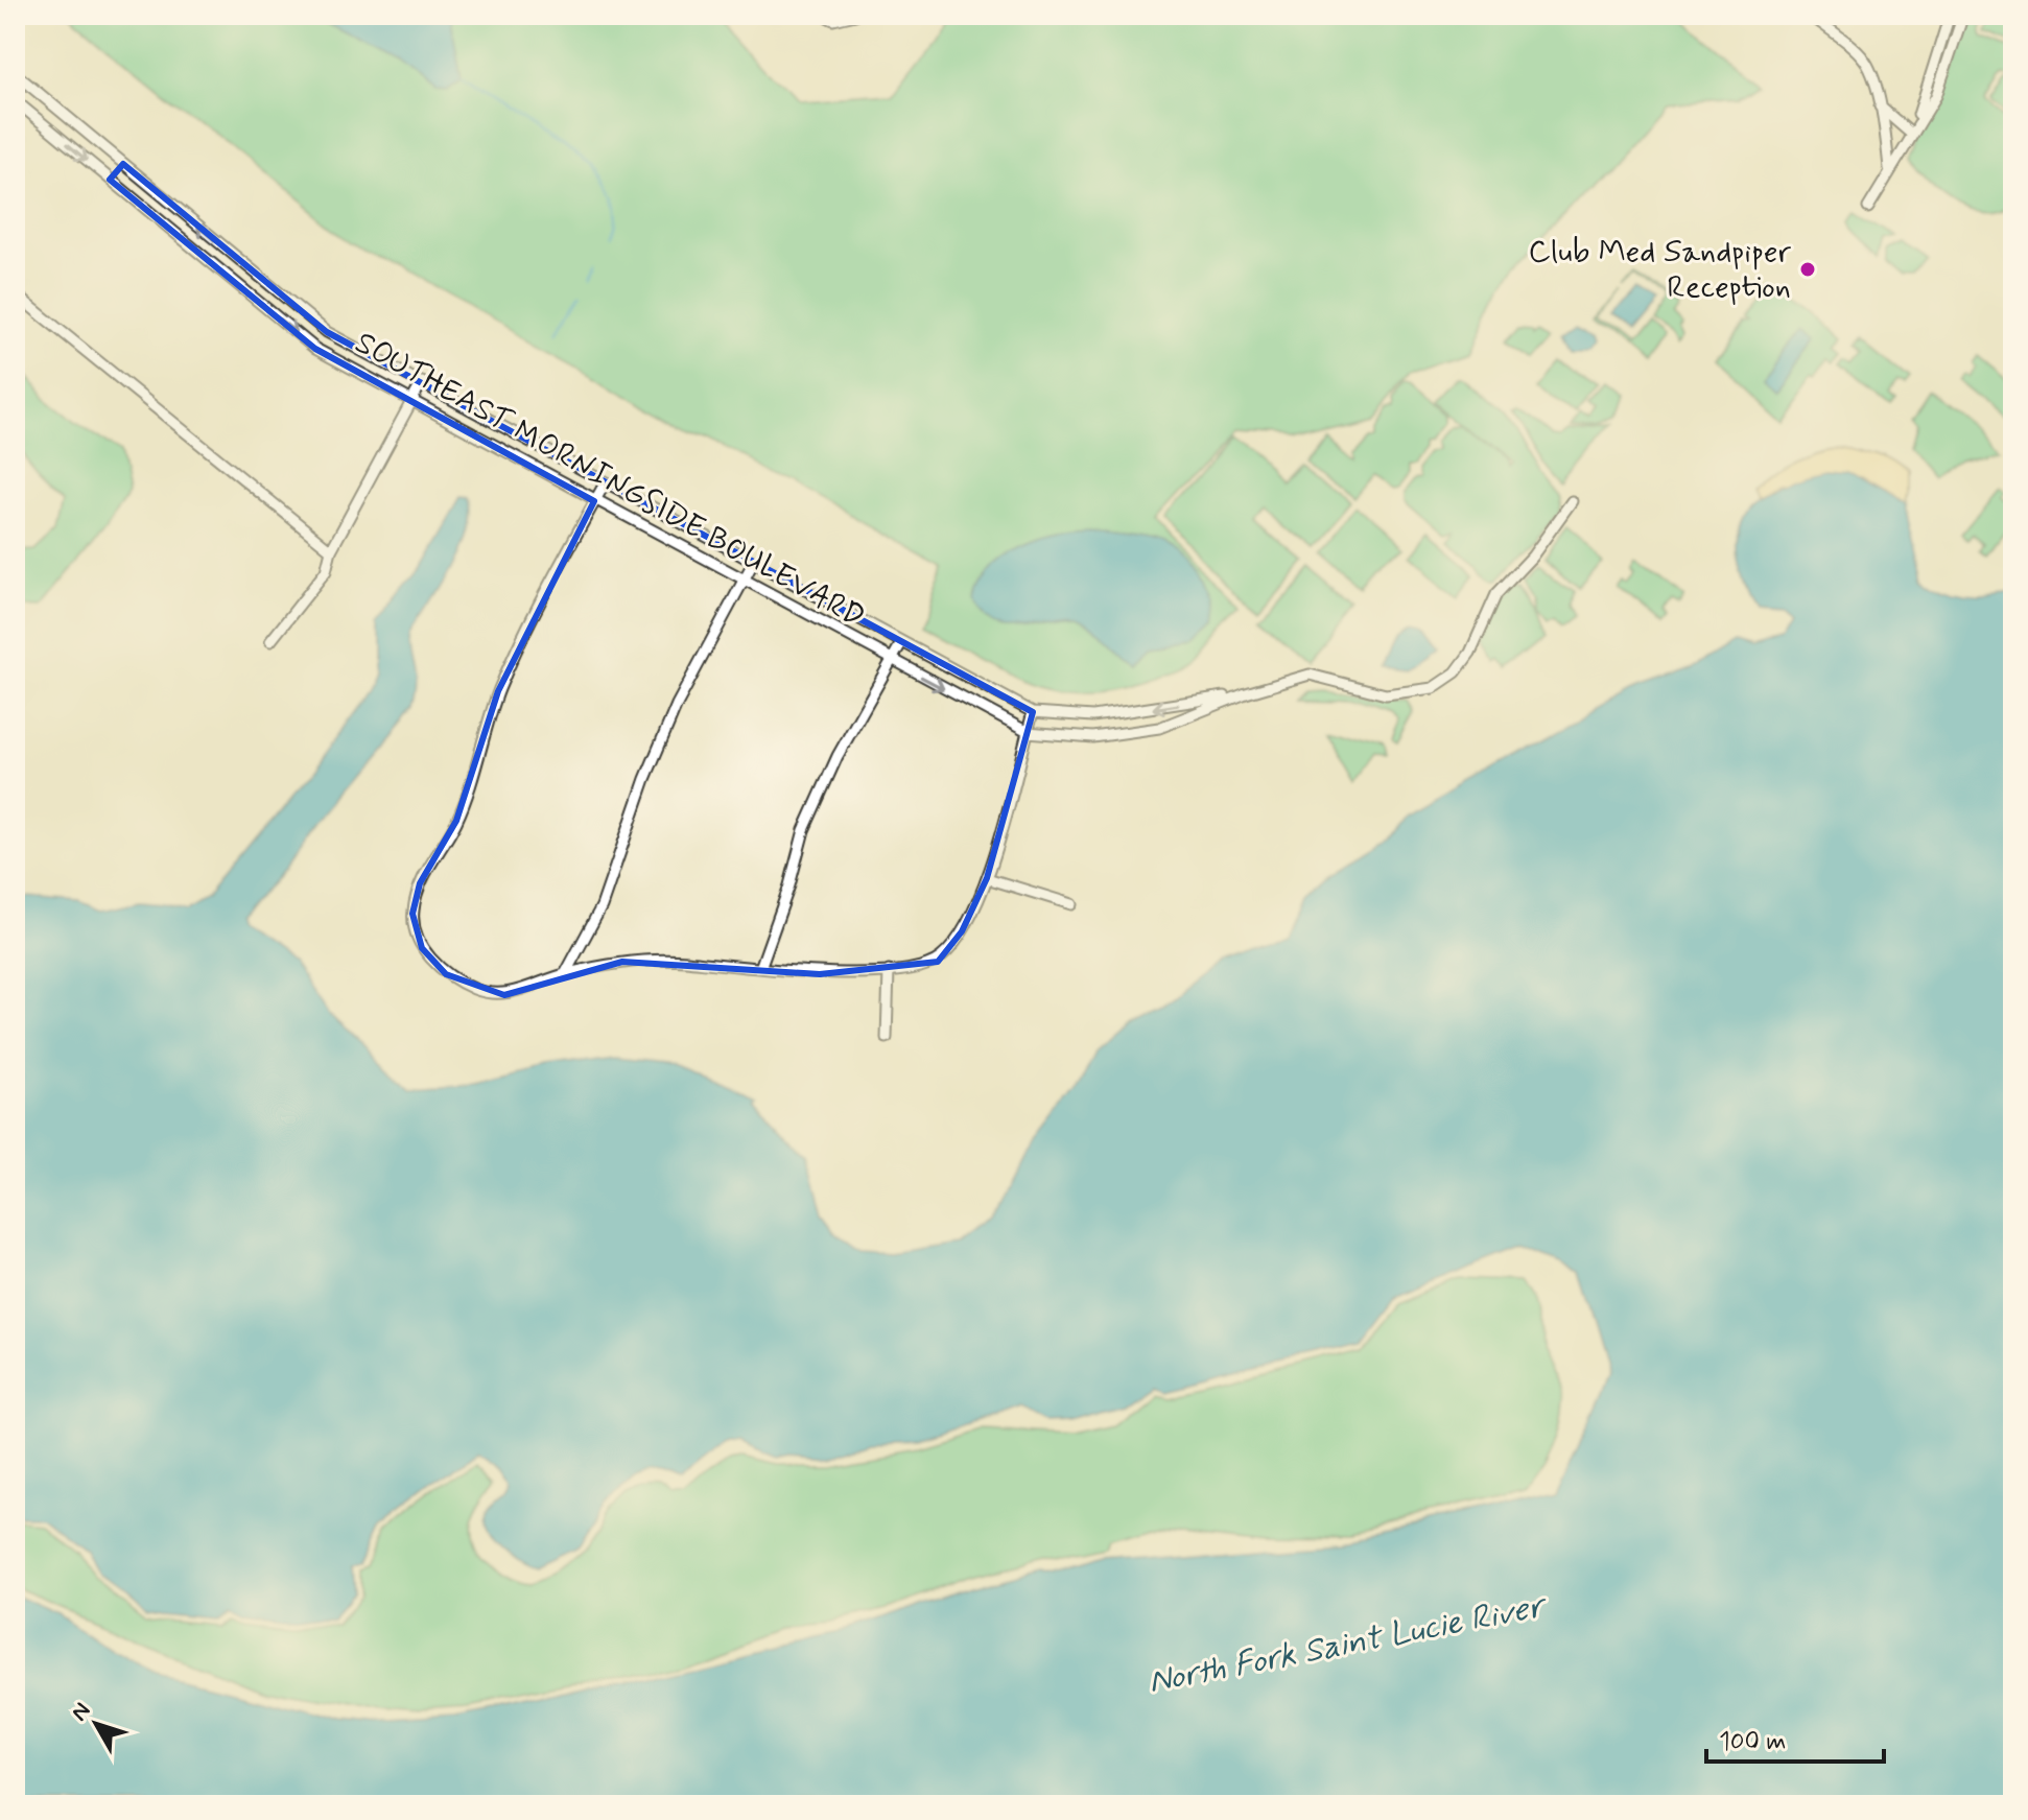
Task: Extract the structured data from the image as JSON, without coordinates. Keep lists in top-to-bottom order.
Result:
{
  "streets": {
    "street": ["SOUTHEAST MORNINGSIDE BOULEVARD"]
  },
  "water": ["North Fork Saint Lucie River"],
  "places": ["Club Med Sandpiper Reception"],
  "scale_bar": "100 m",
  "north": "top left"
}
